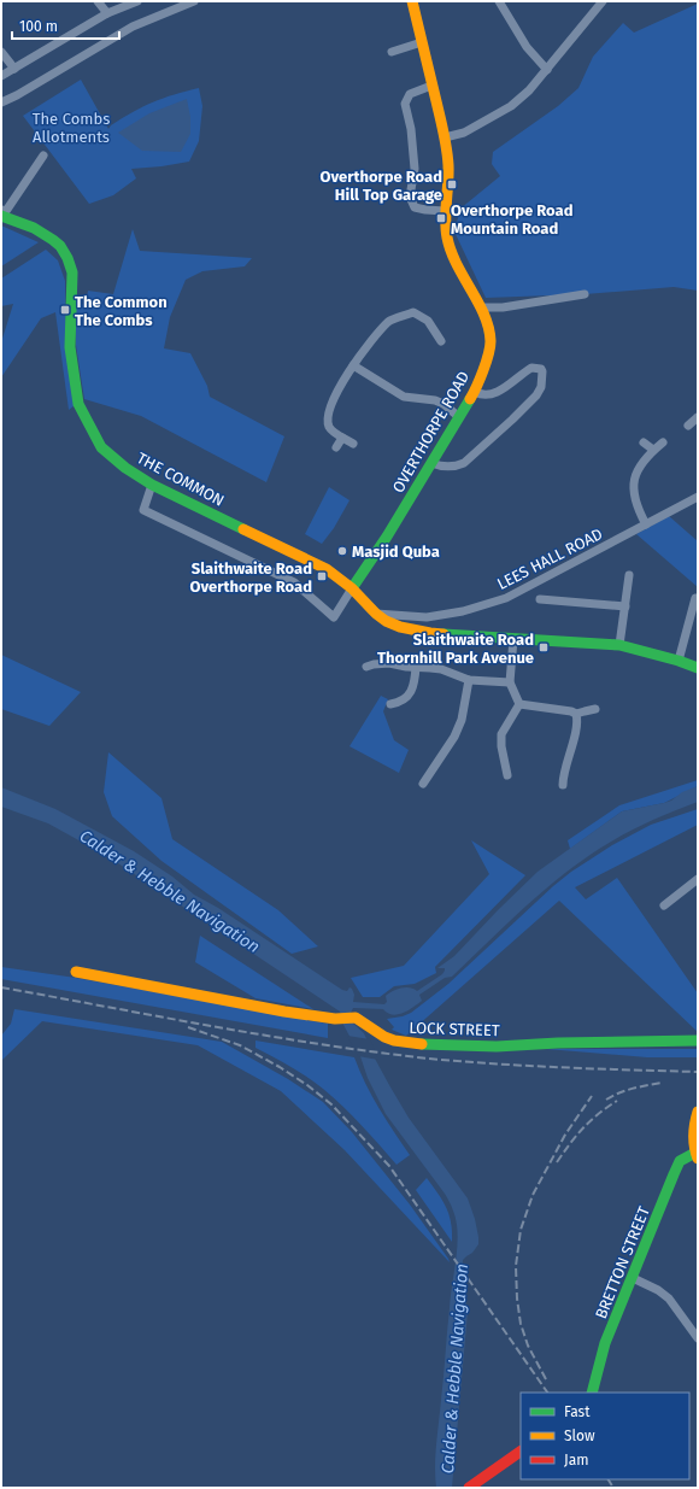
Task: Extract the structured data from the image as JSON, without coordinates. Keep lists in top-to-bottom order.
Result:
{
  "streets": {
    "street": [
      "OVERTHORPE ROAD",
      "THE COMMON",
      "LEES HALL ROAD",
      "LOCK STREET",
      "BRETTON STREET"
    ]
  },
  "crossings": [
    ["OVERTHORPE ROAD", "THE COMMON"],
    ["THE COMMON", "LEES HALL ROAD"]
  ],
  "water": ["Calder & Hebble Navigation"],
  "parks": ["The Combs Allotments"],
  "places": {
    "transit": [
      "Overthorpe Road Hill Top Garage",
      "Overthorpe Road Mountain Road",
      "The Common The Combs",
      "Slaithwaite Road Overthorpe Road",
      "Slaithwaite Road Thornhill Park Avenue"
    ],
    "other": ["Masjid Quba"]
  },
  "legend": ["Fast", "Slow", "Jam"],
  "scale_bar": "100 m"
}
